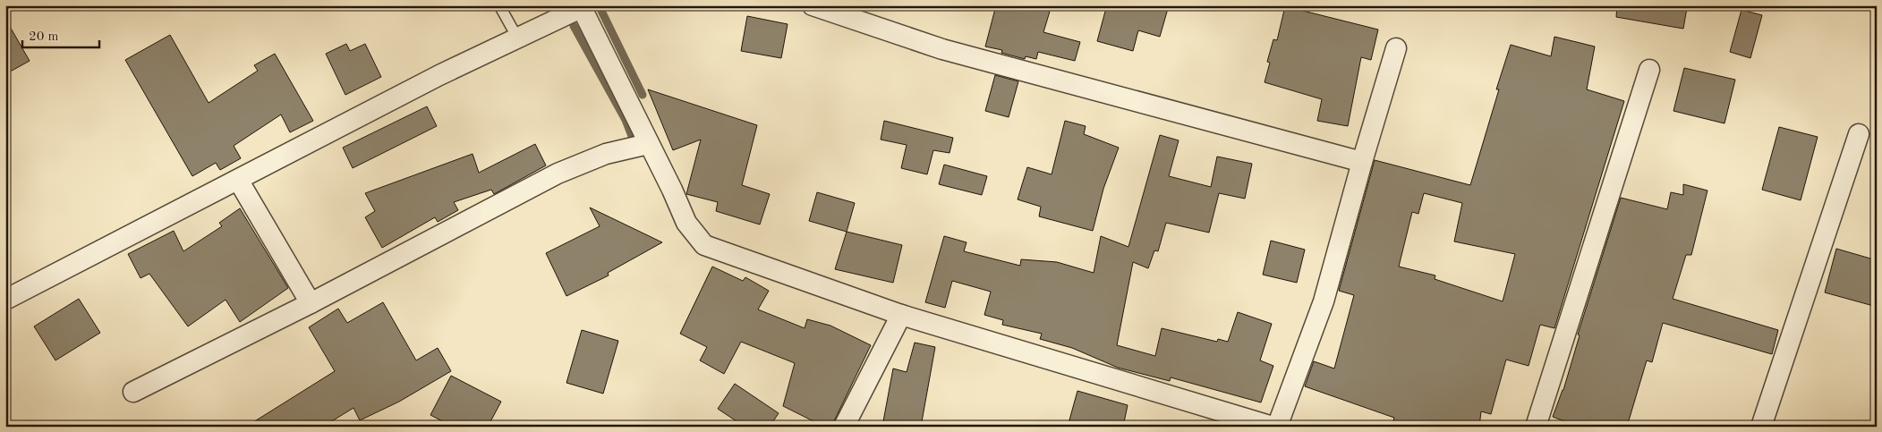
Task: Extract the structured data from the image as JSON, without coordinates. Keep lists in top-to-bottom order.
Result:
{
  "scale_bar": "20 m"
}
